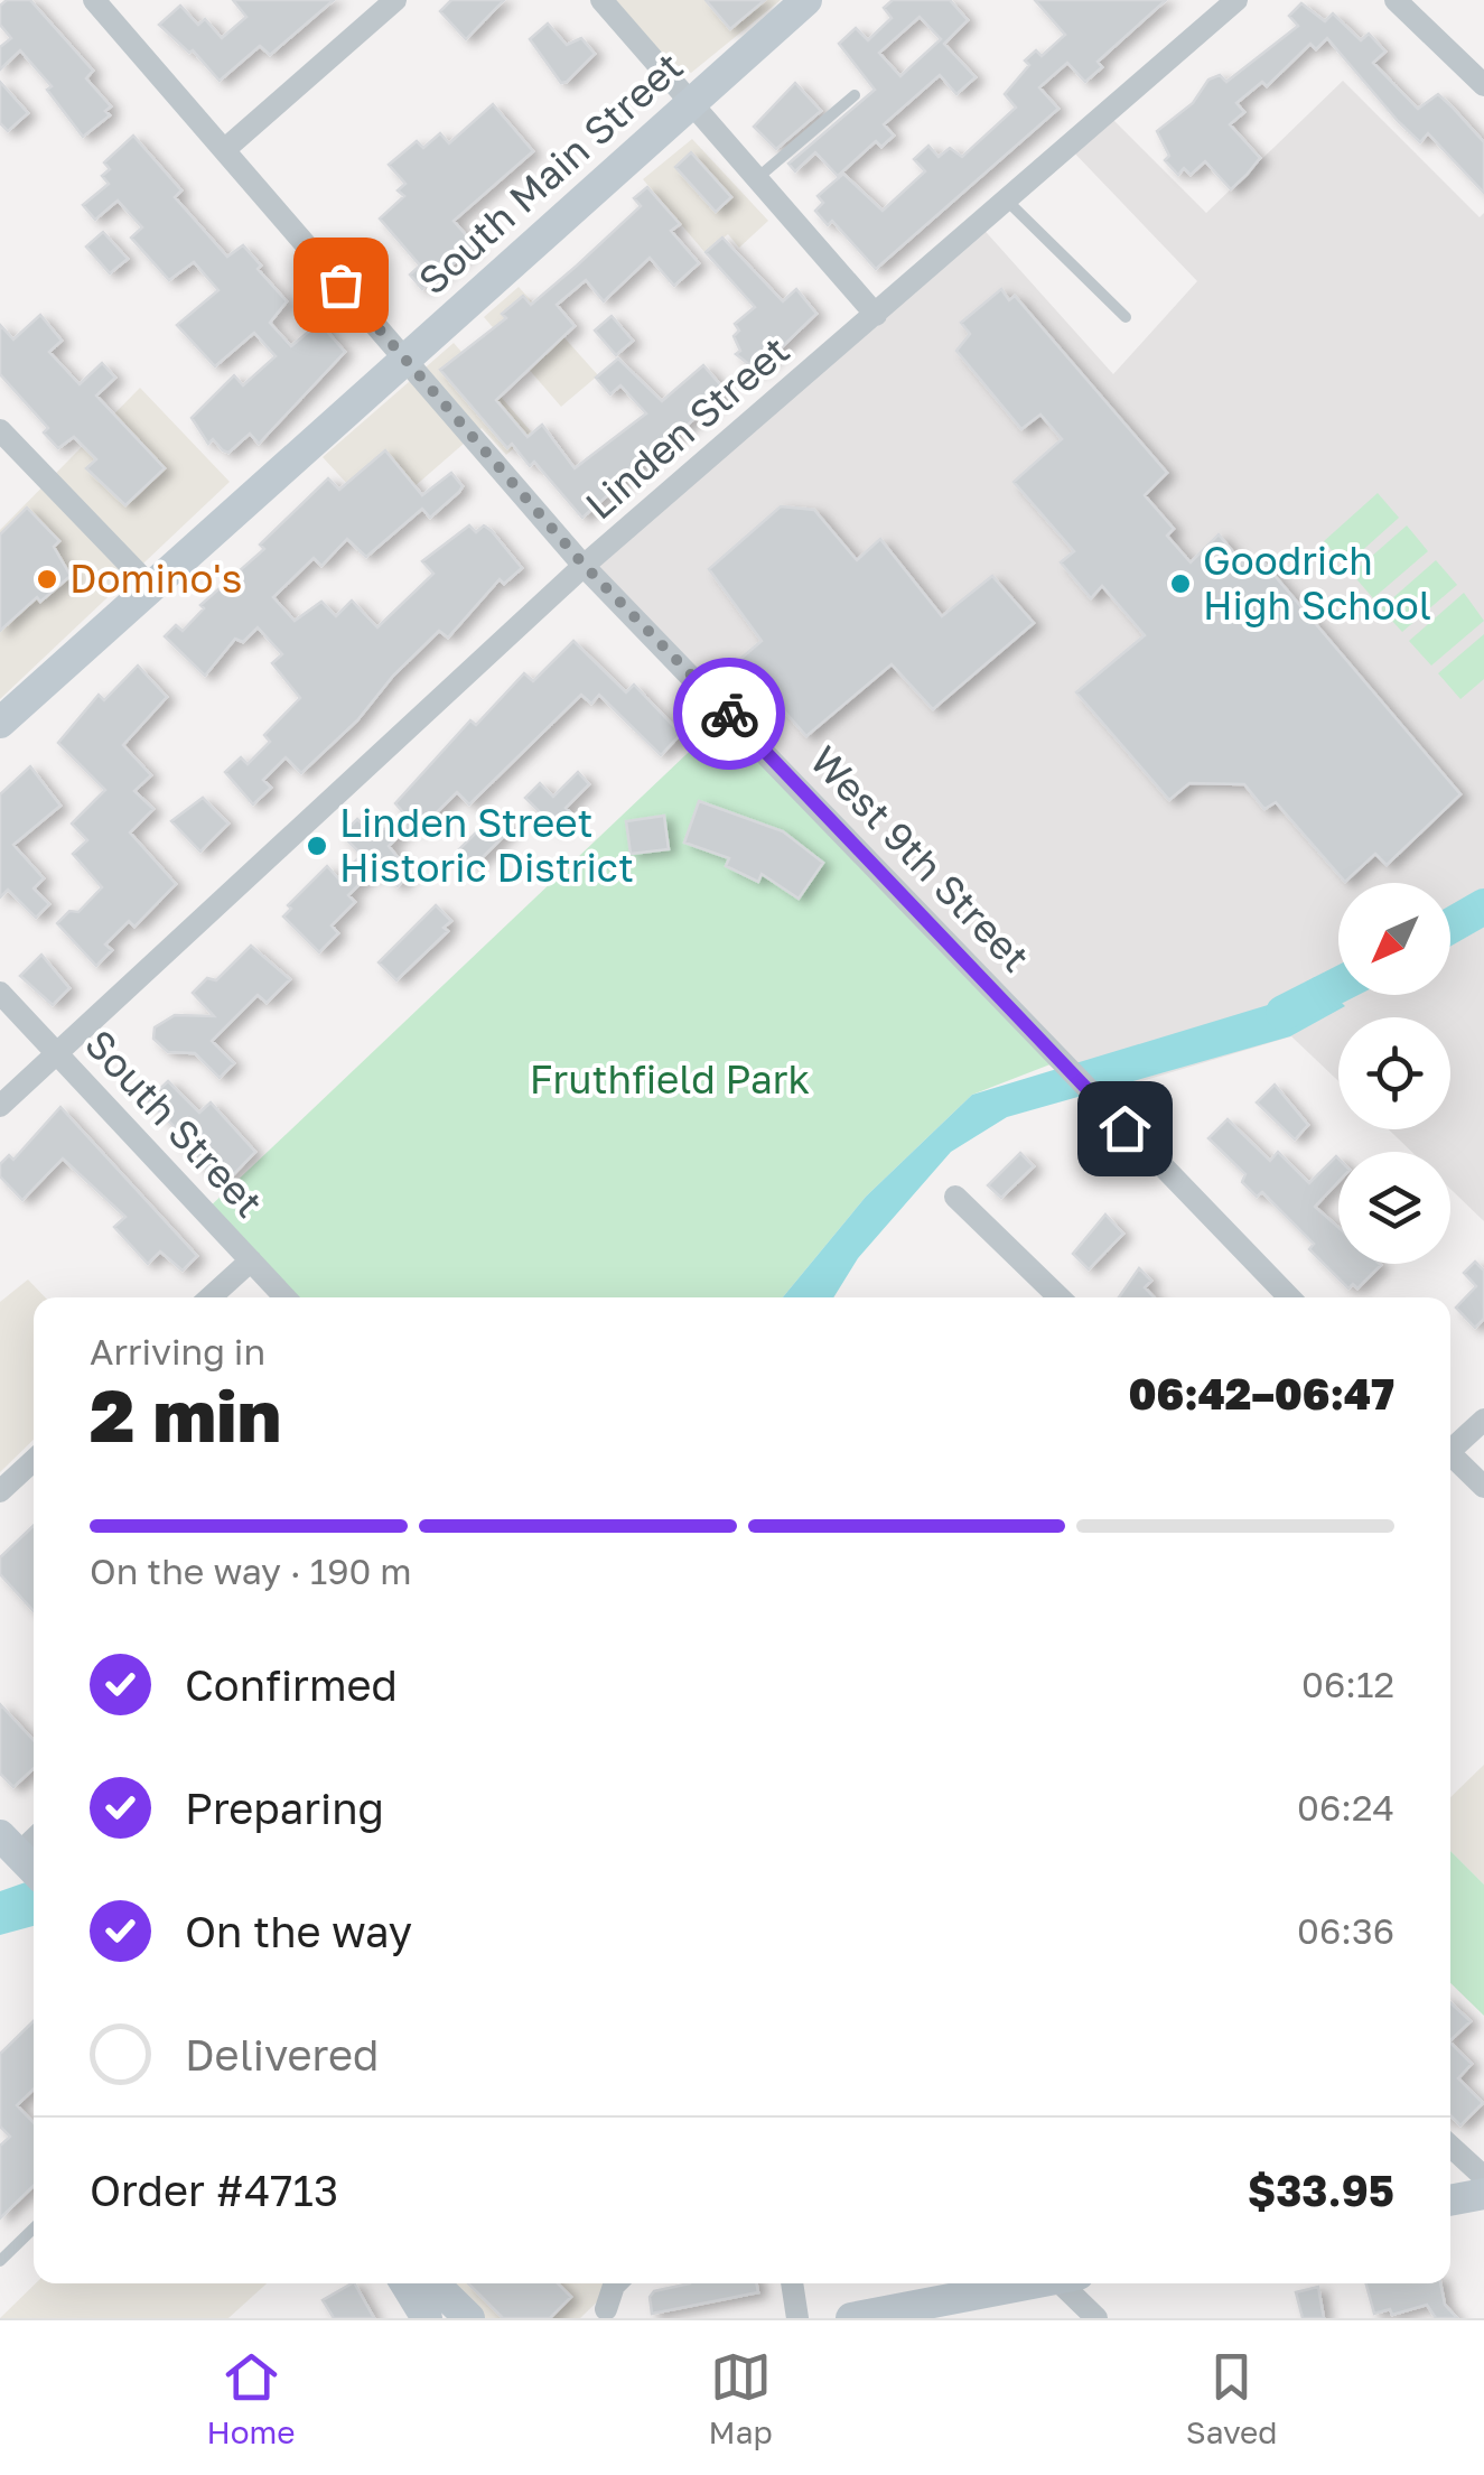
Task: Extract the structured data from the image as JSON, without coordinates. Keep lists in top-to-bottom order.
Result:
{
  "streets": {
    "main road": ["South Main Street"],
    "street": ["Linden Street", "West 9th Street", "South Street"]
  },
  "crossings": [
    ["South Main Street", "West 9th Street"],
    ["Linden Street", "West 9th Street"],
    ["Linden Street", "South Street"]
  ],
  "parks": ["Fruthfield Park"],
  "places": ["Domino's", "Goodrich High School", "Linden Street Historic District"],
  "north": "bottom left",
  "page": {
    "heading": ["2 min", "Arriving in", "06:42–06:47"],
    "panel": ["Order #4713", "$33.95"],
    "bar": "On the way · 190 m",
    "list": [
      ["Confirmed", "06:12"],
      ["Preparing", "06:24"],
      ["On the way", "06:36"],
      "Delivered"
    ],
    "tabs": ["Home", "Map", "Saved"]
  }
}
